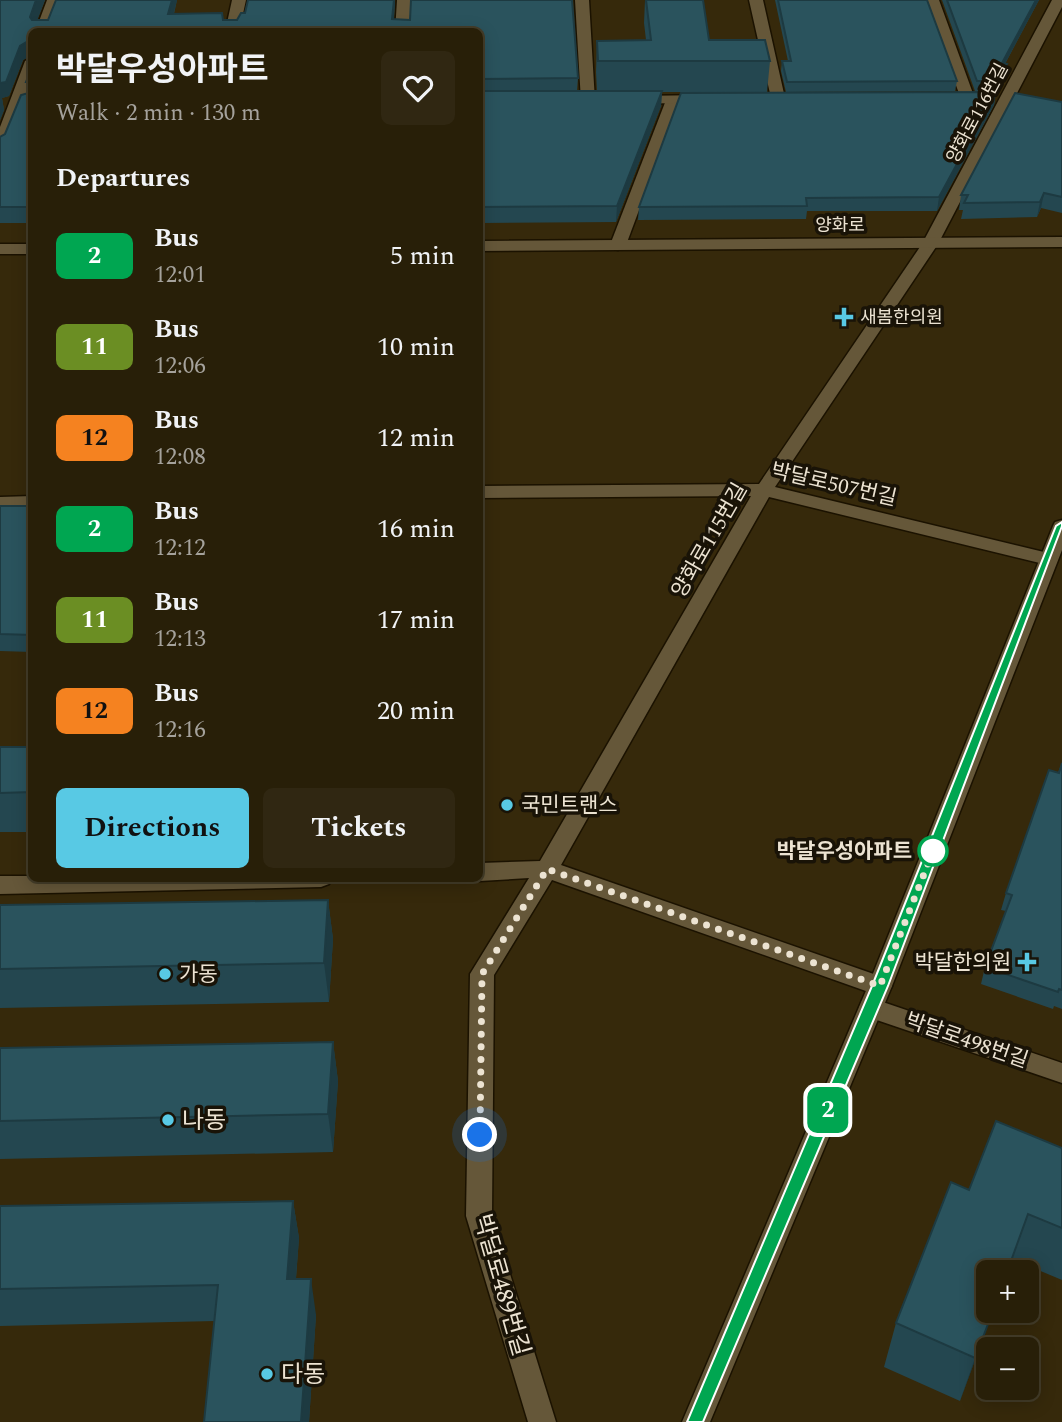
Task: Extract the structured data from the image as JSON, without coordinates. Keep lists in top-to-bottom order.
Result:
{
  "streets": {
    "street": [
      "양화로116번길",
      "양화로",
      "박달로507번길",
      "양화로115번길",
      "박달로498번길",
      "박달로489번길"
    ]
  },
  "crossings": [
    ["양화로116번길", "양화로"],
    ["양화로116번길", "양화로115번길"],
    ["양화로", "양화로115번길"],
    ["박달로507번길", "양화로115번길"],
    ["양화로115번길", "박달로498번길"],
    ["양화로115번길", "박달로489번길"],
    ["박달로498번길", "박달로489번길"]
  ],
  "places": {
    "health": ["새봄한의원", "박달한의원"],
    "other": [
      "국민트랜스",
      "박달우성아파트",
      "가동",
      "나동",
      "다동"
    ]
  },
  "lines": ["bus line 2"],
  "page": {
    "on_map": "2",
    "heading": [
      ["박달우성아파트", "Walk · 2 min · 130 m"],
      "Departures"
    ],
    "list": [
      {
        "mark": "2",
        "name": "Bus",
        "note": "12:01",
        "value": "5 min"
      },
      {
        "mark": "11",
        "name": "Bus",
        "note": "12:06",
        "value": "10 min"
      },
      {
        "mark": "12",
        "name": "Bus",
        "note": "12:08",
        "value": "12 min"
      },
      {
        "mark": "2",
        "name": "Bus",
        "note": "12:12",
        "value": "16 min"
      },
      {
        "mark": "11",
        "name": "Bus",
        "note": "12:13",
        "value": "17 min"
      },
      {
        "mark": "12",
        "name": "Bus",
        "note": "12:16",
        "value": "20 min"
      }
    ],
    "buttons": ["Directions", "Tickets"],
    "map_buttons": ["+", "−"]
  }
}
